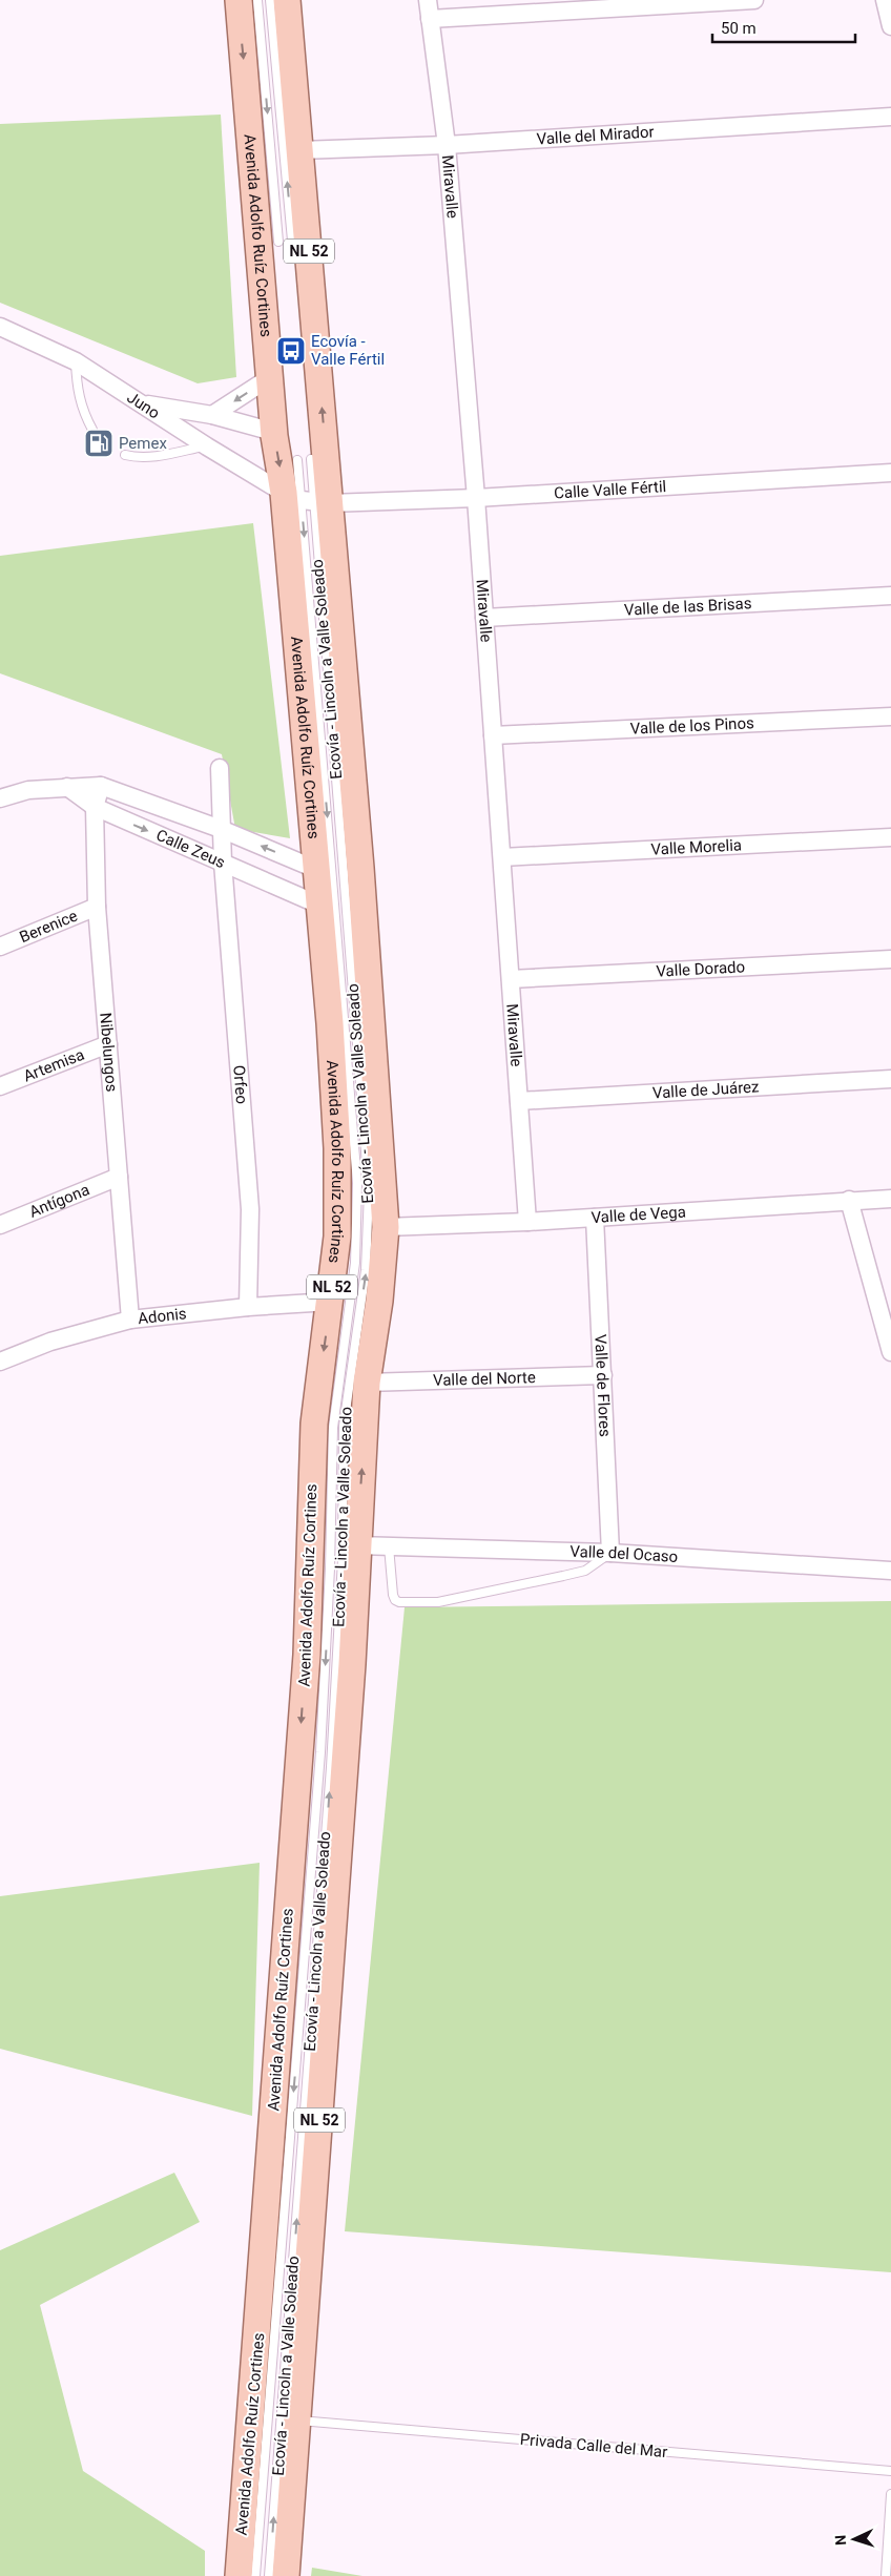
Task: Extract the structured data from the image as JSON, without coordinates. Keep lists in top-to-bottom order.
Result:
{
  "streets": {
    "main road": ["Avenida Adolfo Ruíz Cortines", "NL 52"],
    "street": [
      "Valle del Mirador",
      "Miravalle",
      "Juno",
      "Calle Valle Fértil",
      "Valle de las Brisas",
      "Valle de los Pinos",
      "Valle Morelia",
      "Calle Zeus",
      "Berenice",
      "Valle Dorado",
      "Nibelungos",
      "Artemisa",
      "Orfeo",
      "Valle de Juárez",
      "Antígona",
      "Valle de Vega",
      "Adonis",
      "Valle del Norte",
      "Valle de Flores",
      "Valle del Ocaso"
    ],
    "lane": ["Ecovía - Lincoln a Valle Soleado", "Privada Calle del Mar"]
  },
  "crossings": [
    ["Valle del Mirador", "Miravalle"],
    ["Valle del Mirador", "Avenida Adolfo Ruíz Cortines"],
    ["Miravalle", "Calle Valle Fértil"],
    ["Miravalle", "Valle de las Brisas"],
    ["Miravalle", "Valle de los Pinos"],
    ["Miravalle", "Valle Morelia"],
    ["Miravalle", "Valle Dorado"],
    ["Miravalle", "Valle de Juárez"],
    ["Miravalle", "Valle de Vega"],
    ["Avenida Adolfo Ruíz Cortines", "Juno"],
    ["Avenida Adolfo Ruíz Cortines", "Calle Valle Fértil"],
    ["Avenida Adolfo Ruíz Cortines", "Ecovía - Lincoln a Valle Soleado"],
    ["Avenida Adolfo Ruíz Cortines", "Calle Zeus"],
    ["Avenida Adolfo Ruíz Cortines", "Valle de Vega"],
    ["Avenida Adolfo Ruíz Cortines", "Adonis"],
    ["Avenida Adolfo Ruíz Cortines", "Valle del Norte"],
    ["Avenida Adolfo Ruíz Cortines", "Valle del Ocaso"],
    ["Avenida Adolfo Ruíz Cortines", "Privada Calle del Mar"],
    ["Juno", "Calle Valle Fértil"],
    ["Juno", "Ecovía - Lincoln a Valle Soleado"],
    ["Calle Valle Fértil", "Ecovía - Lincoln a Valle Soleado"],
    ["Calle Zeus", "Nibelungos"],
    ["Calle Zeus", "Orfeo"],
    ["Berenice", "Nibelungos"],
    ["Nibelungos", "Artemisa"],
    ["Nibelungos", "Antígona"],
    ["Nibelungos", "Adonis"],
    ["Orfeo", "Adonis"],
    ["Valle de Vega", "Valle de Flores"],
    ["Valle del Norte", "Valle de Flores"],
    ["Valle de Flores", "Valle del Ocaso"]
  ],
  "places": {
    "bus stop": ["Ecovía - Valle Fértil"],
    "fuel station": ["Pemex"]
  },
  "scale_bar": "50 m",
  "north": "left"
}
